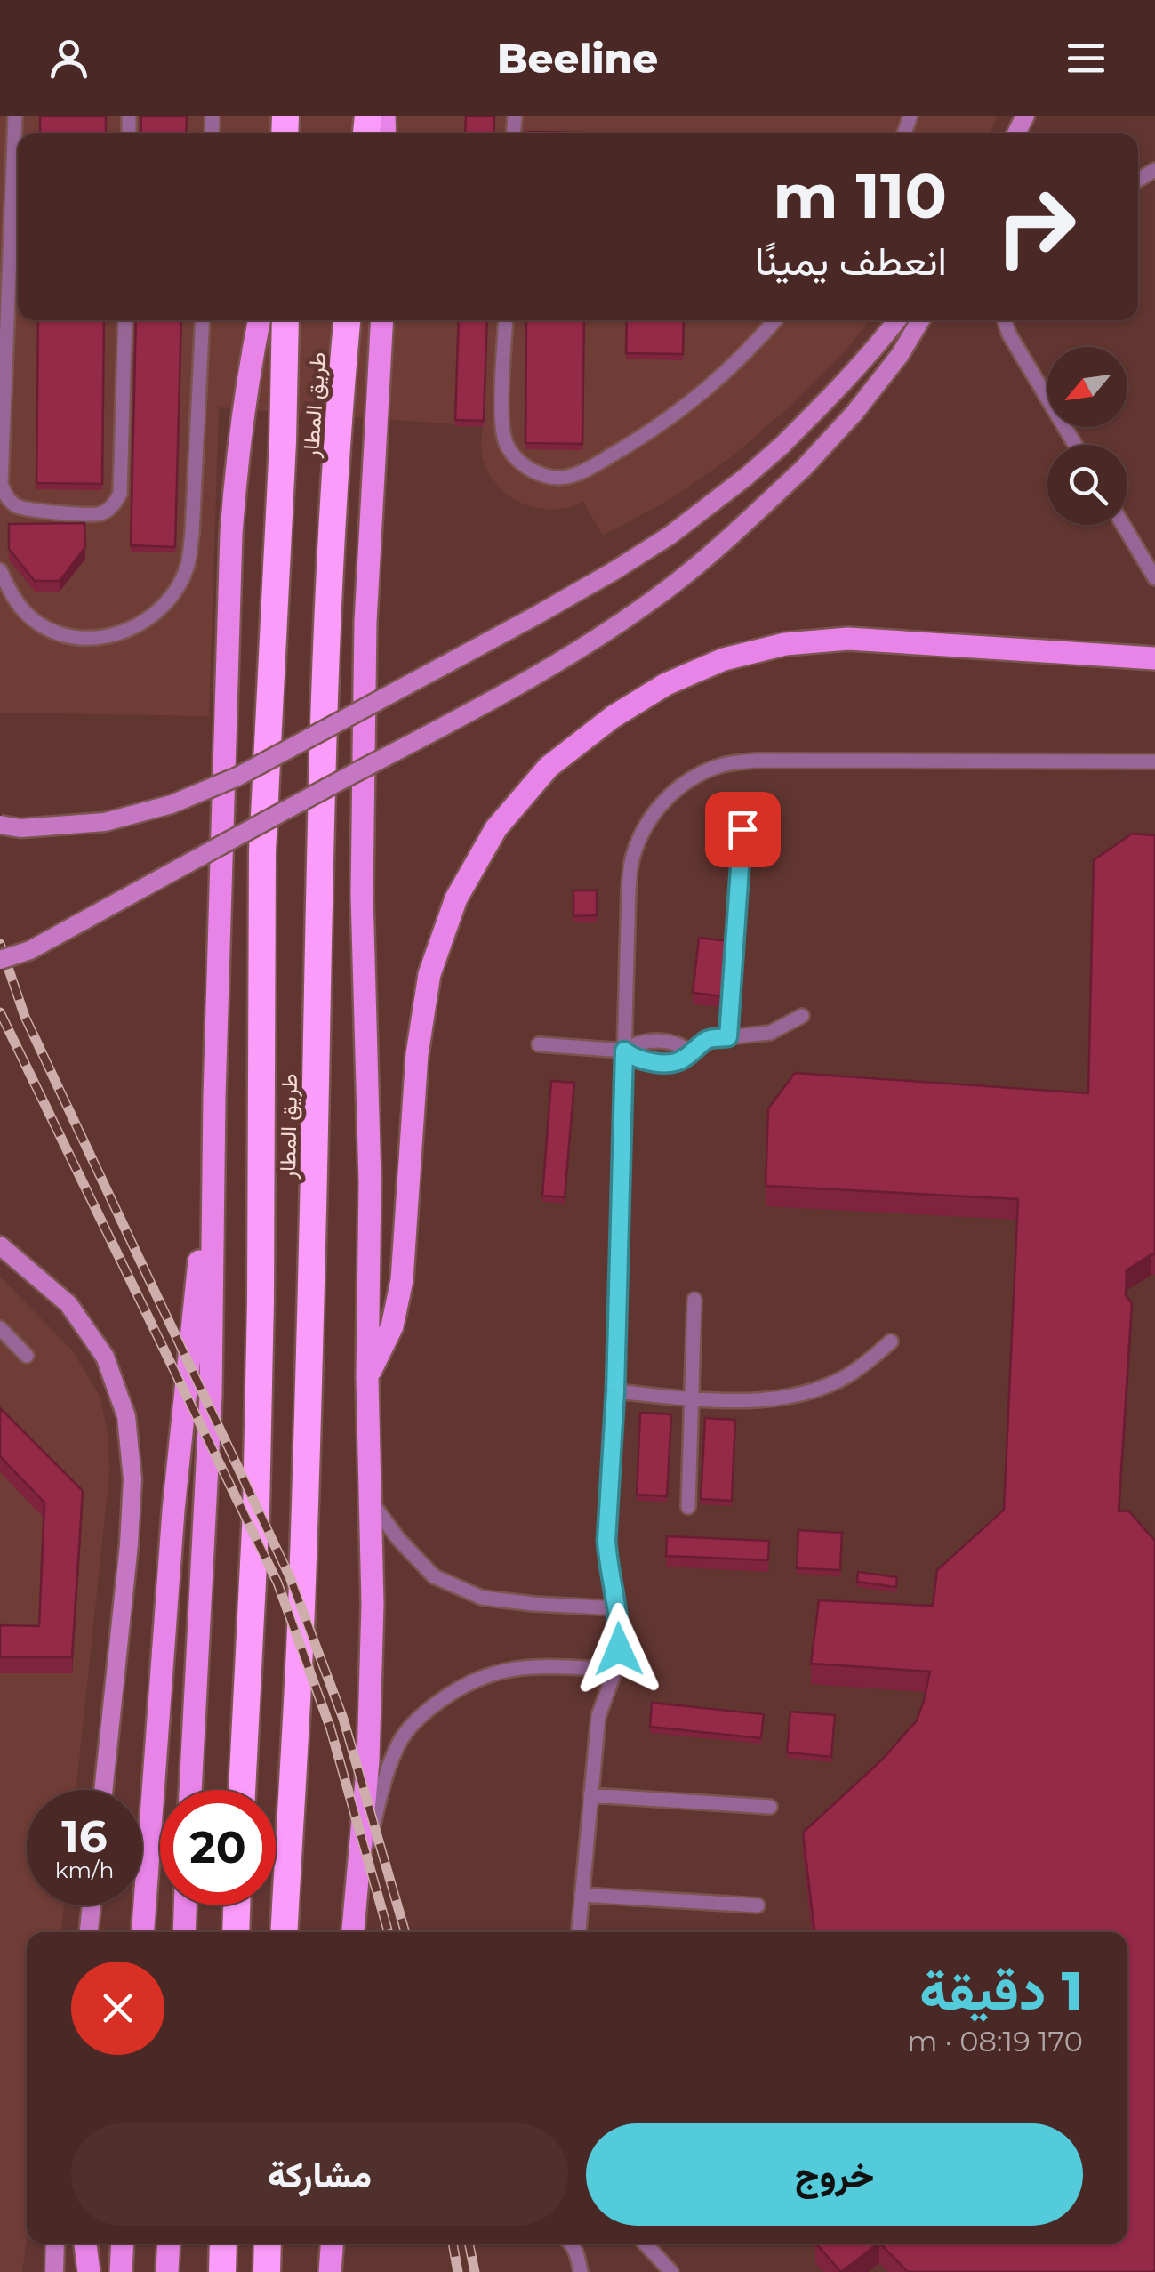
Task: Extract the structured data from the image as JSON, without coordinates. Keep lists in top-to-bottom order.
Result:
{
  "streets": {
    "highway": ["طريق المطار"]
  },
  "north": "bottom left",
  "page": {
    "header": "Beeline",
    "turn": ["110 m", "انعطف يمينًا"],
    "speed": "16 km/h",
    "limit": "20",
    "heading": ["1 دقيقة", "170 m · 08:19"],
    "buttons": ["خروج", "مشاركة"]
  }
}
